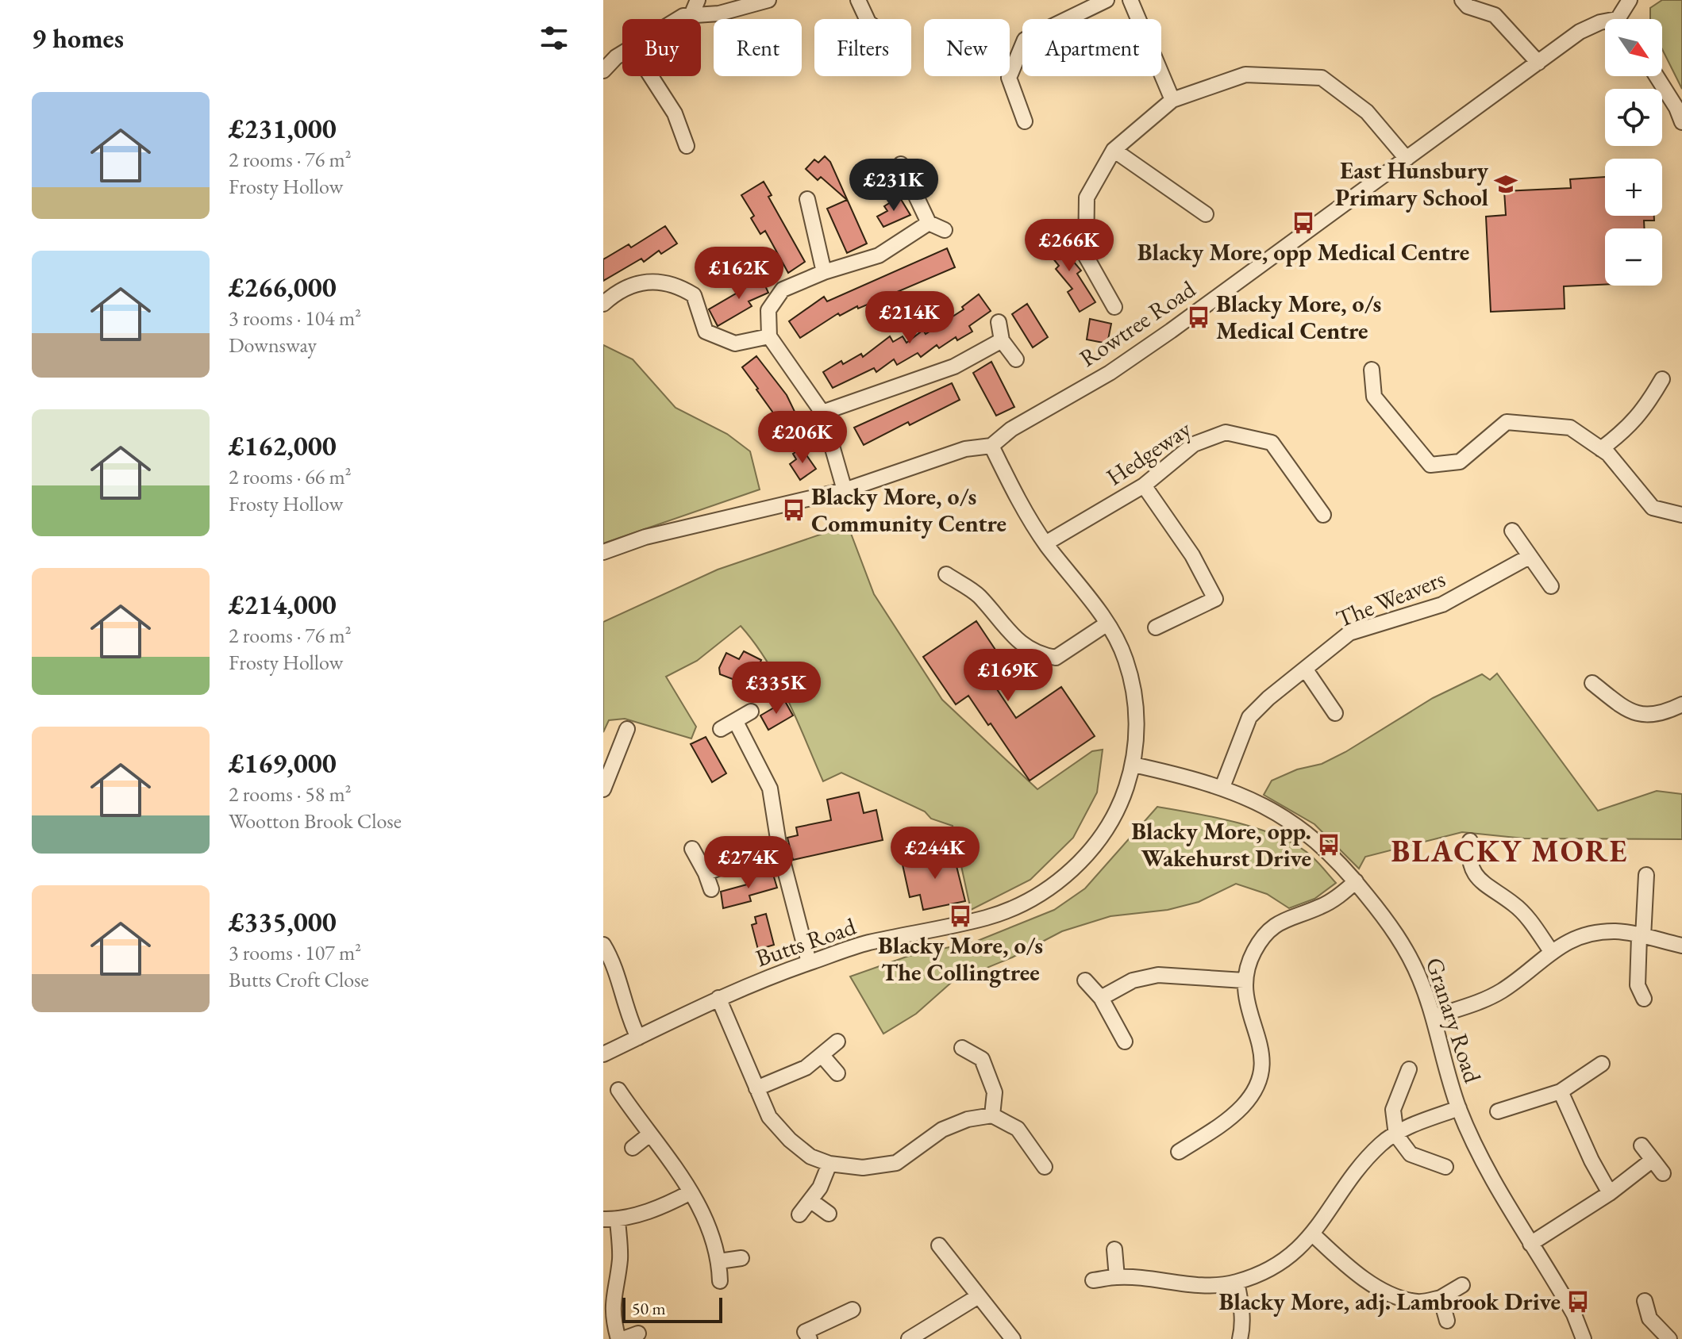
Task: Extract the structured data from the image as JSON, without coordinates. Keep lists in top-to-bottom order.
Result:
{
  "streets": {
    "street": [
      "Rowtree Road",
      "Hedgeway",
      "The Weavers",
      "Butts Road",
      "Granary Road"
    ]
  },
  "crossings": [
    ["Rowtree Road", "Butts Road"],
    ["Hedgeway", "Butts Road"],
    ["The Weavers", "Granary Road"],
    ["Butts Road", "Granary Road"]
  ],
  "districts": ["BLACKY MORE"],
  "places": {
    "school or university": ["East Hunsbury Primary School"],
    "bus stop": [
      "Blacky More, opp Medical Centre",
      "Blacky More, o/s Medical Centre",
      "Blacky More, o/s Community Centre",
      "Blacky More, opp. Wakehurst Drive",
      "Blacky More, o/s The Collingtree",
      "Blacky More, adj. Lambrook Drive"
    ]
  },
  "scale_bar": "50 m",
  "north": "bottom right",
  "page": {
    "heading": "9 homes",
    "map_buttons": ["+", "−"],
    "chip": [
      "Buy",
      "Rent",
      "Filters",
      "New",
      "Apartment"
    ],
    "list": [
      {
        "name": "£231,000",
        "note": "2 rooms · 76 m² · Frosty Hollow"
      },
      {
        "name": "£266,000",
        "note": "3 rooms · 104 m² · Downsway"
      },
      {
        "name": "£162,000",
        "note": "2 rooms · 66 m² · Frosty Hollow"
      },
      {
        "name": "£214,000",
        "note": "2 rooms · 76 m² · Frosty Hollow"
      },
      {
        "name": "£169,000",
        "note": "2 rooms · 58 m² · Wootton Brook Close"
      },
      {
        "name": "£335,000",
        "note": "3 rooms · 107 m² · Butts Croft Close"
      }
    ],
    "price": [
      "£231K",
      "£266K",
      "£162K",
      "£214K",
      "£206K",
      "£169K",
      "£335K",
      "£244K",
      "£274K"
    ],
    "scale": "50 m"
  }
}
